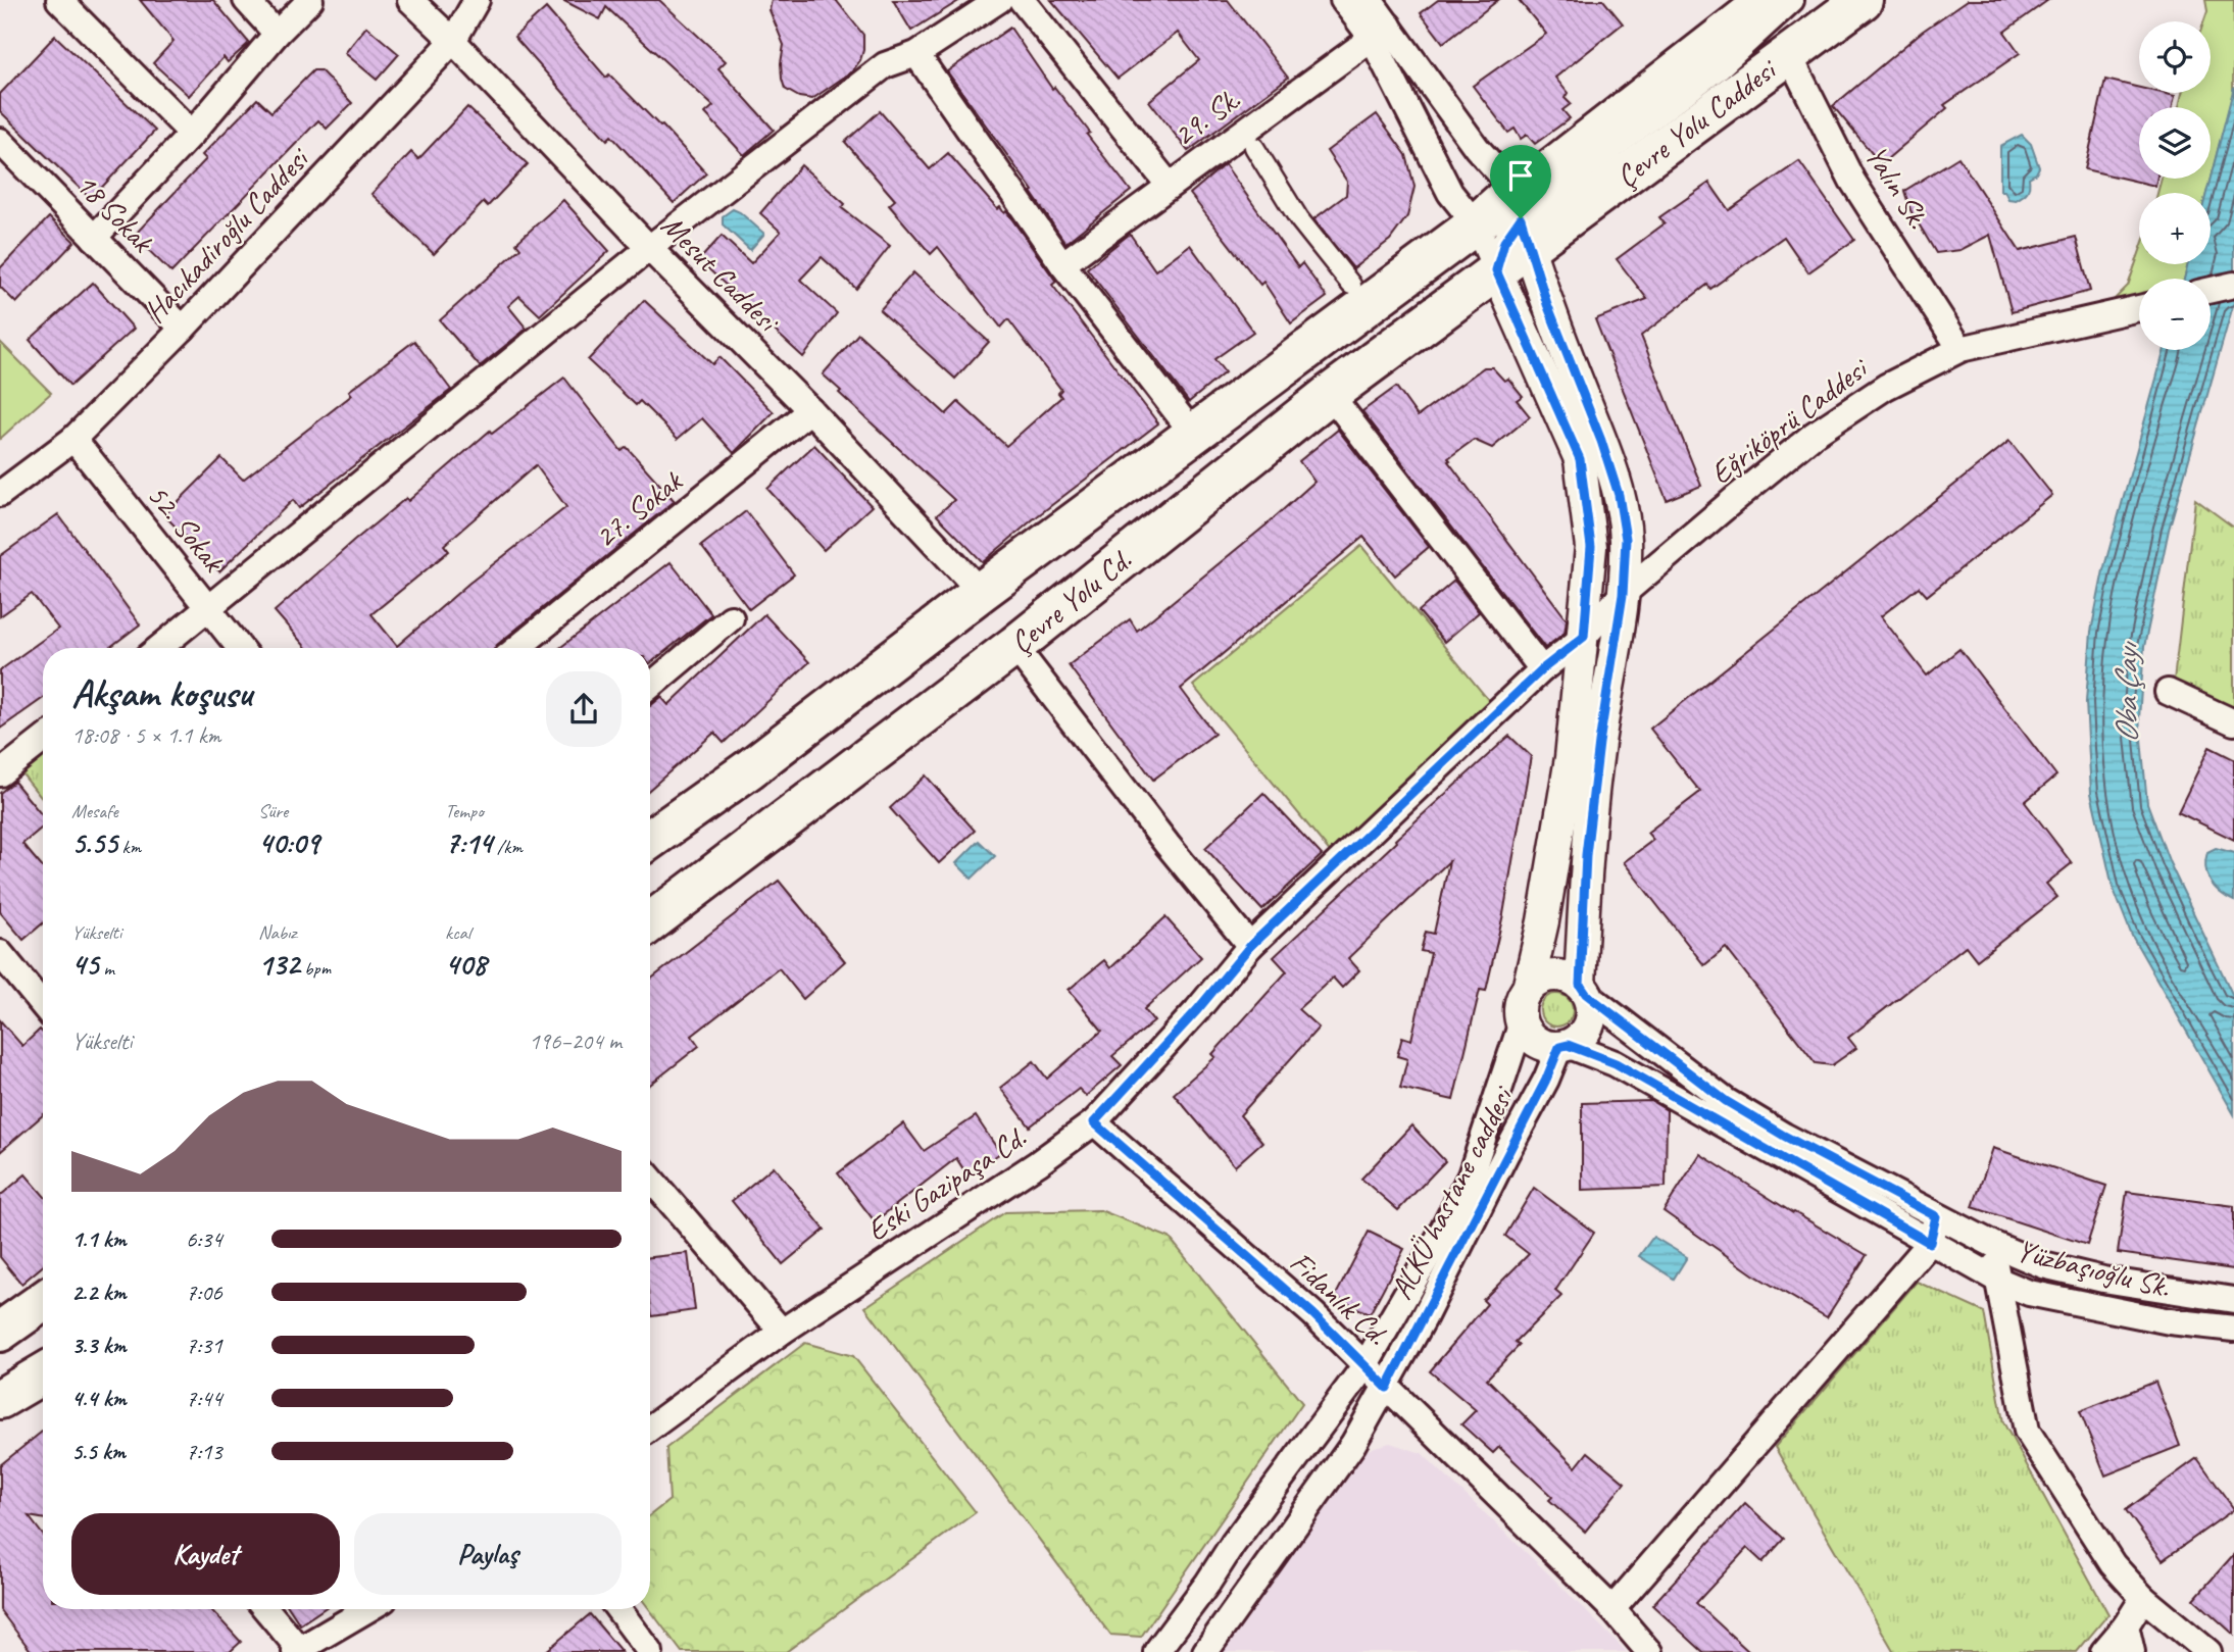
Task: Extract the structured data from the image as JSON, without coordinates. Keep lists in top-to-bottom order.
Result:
{
  "streets": {
    "highway": ["Çevre Yolu Caddesi", "Çevre Yolu Cd."],
    "street": [
      "29. Sk.",
      "Yalın Sk.",
      "18 Sokak",
      "Hacıkadiroğlu Caddesi",
      "Mesut Caddesi",
      "Eğriköprü Caddesi",
      "27. Sokak",
      "52. Sokak",
      "Eski Gazipaşa Cd.",
      "ALKÜ hastane caddesi",
      "Yüzbaşıoğlu Sk.",
      "Fidanlık Cd."
    ]
  },
  "crossings": [
    ["Çevre Yolu Caddesi", "Yalın Sk."],
    ["Çevre Yolu Caddesi", "Çevre Yolu Cd."],
    ["Yalın Sk.", "Eğriköprü Caddesi"],
    ["18 Sokak", "Hacıkadiroğlu Caddesi"],
    ["Hacıkadiroğlu Caddesi", "Mesut Caddesi"],
    ["Hacıkadiroğlu Caddesi", "52. Sokak"],
    ["Mesut Caddesi", "27. Sokak"],
    ["Mesut Caddesi", "Çevre Yolu Cd."],
    ["Eğriköprü Caddesi", "Eski Gazipaşa Cd."],
    ["Eski Gazipaşa Cd.", "Fidanlık Cd."],
    ["ALKÜ hastane caddesi", "Yüzbaşıoğlu Sk."],
    ["ALKÜ hastane caddesi", "Fidanlık Cd."]
  ],
  "water": ["Oba Çayı"],
  "page": {
    "map_buttons": ["+", "−"],
    "heading": ["Akşam koşusu", "18:08 · 5 × 1.1 km"],
    "stats": [
      ["Mesafe", "5.55 km"],
      ["Süre", "40:09"],
      ["Tempo", "7:14 /km"],
      ["Yükselti", "45 m"],
      ["Nabız", "132 bpm"],
      ["kcal", "408"]
    ],
    "chart": ["Yükselti", "196–204 m"],
    "list": [
      {
        "name": "1.1 km",
        "note": "6:34"
      },
      {
        "name": "2.2 km",
        "note": "7:06"
      },
      {
        "name": "3.3 km",
        "note": "7:31"
      },
      {
        "name": "4.4 km",
        "note": "7:44"
      },
      {
        "name": "5.5 km",
        "note": "7:13"
      }
    ],
    "buttons": ["Kaydet", "Paylaş"]
  }
}
